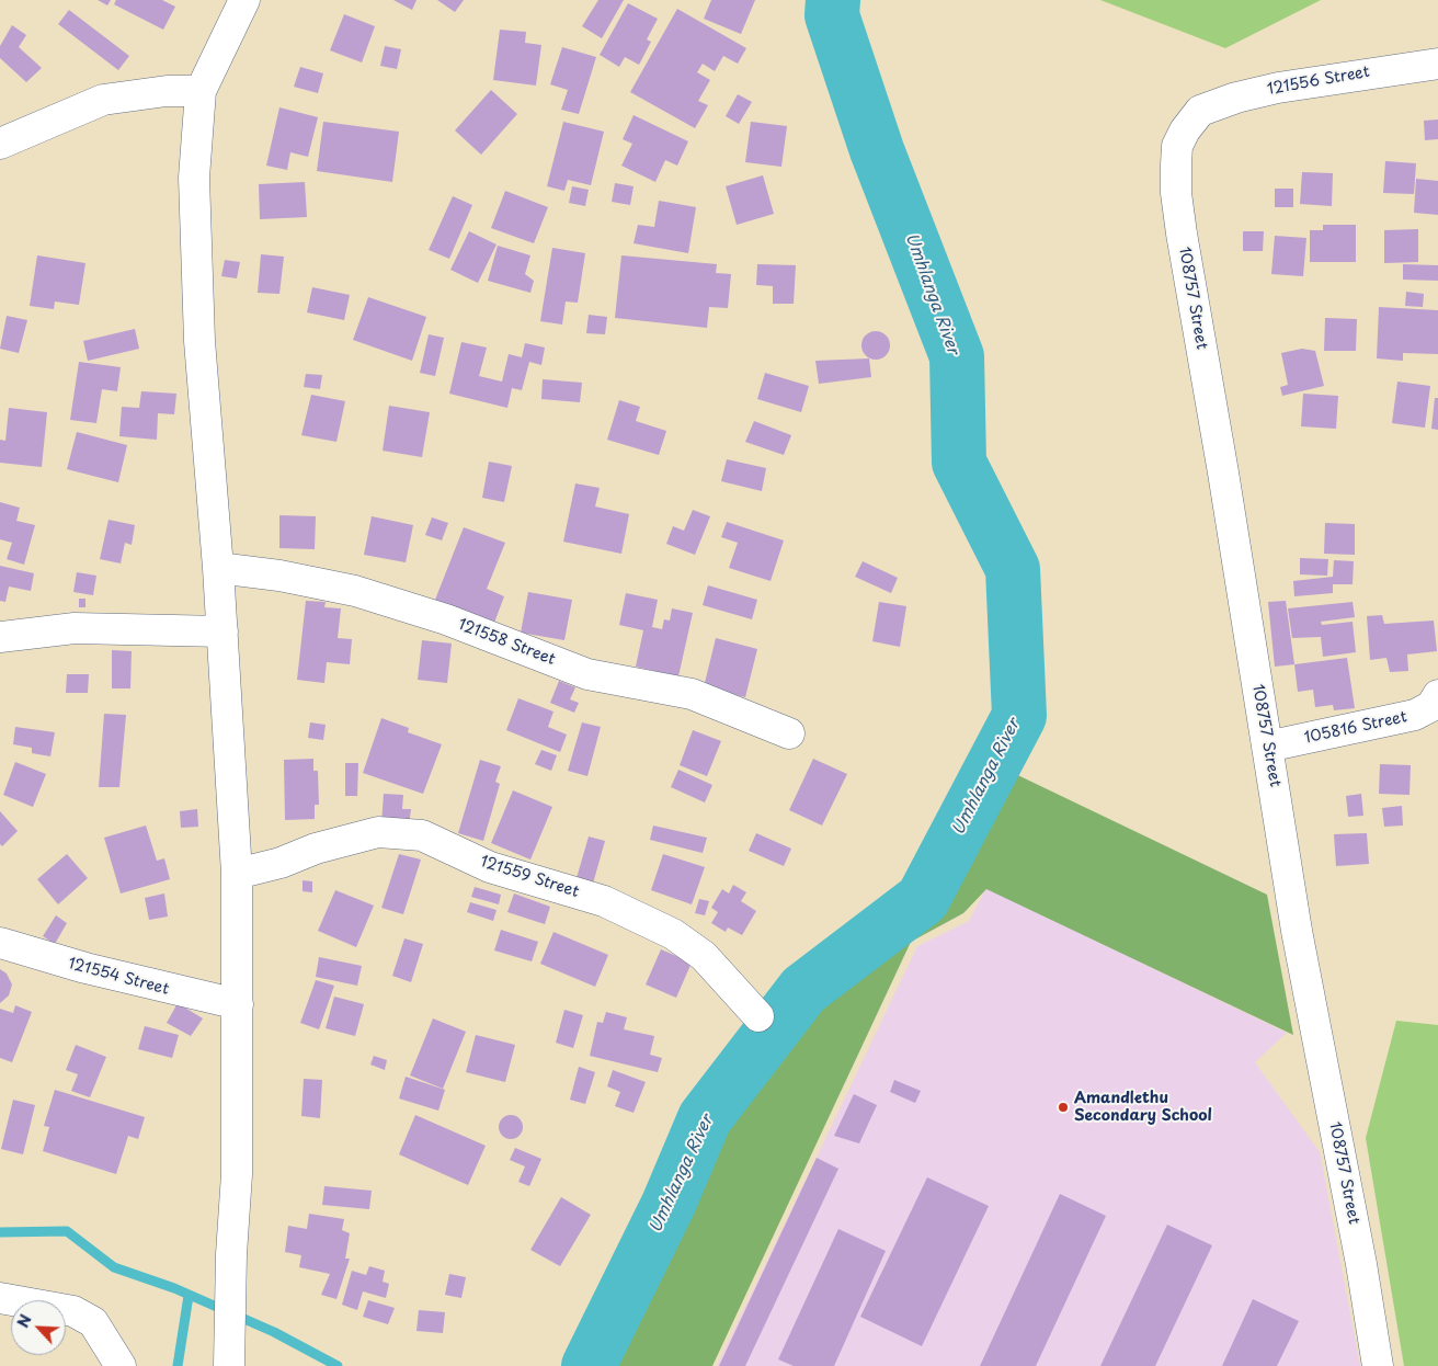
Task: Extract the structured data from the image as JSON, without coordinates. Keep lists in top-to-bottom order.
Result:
{
  "streets": {
    "street": [
      "121556 Street",
      "108757 Street",
      "121558 Street",
      "105816 Street",
      "121559 Street",
      "121554 Street"
    ]
  },
  "crossings": [
    ["121556 Street", "108757 Street"],
    ["108757 Street", "105816 Street"]
  ],
  "water": ["Umhlanga River"],
  "places": ["Amandlethu Secondary School"],
  "north": "top left"
}
